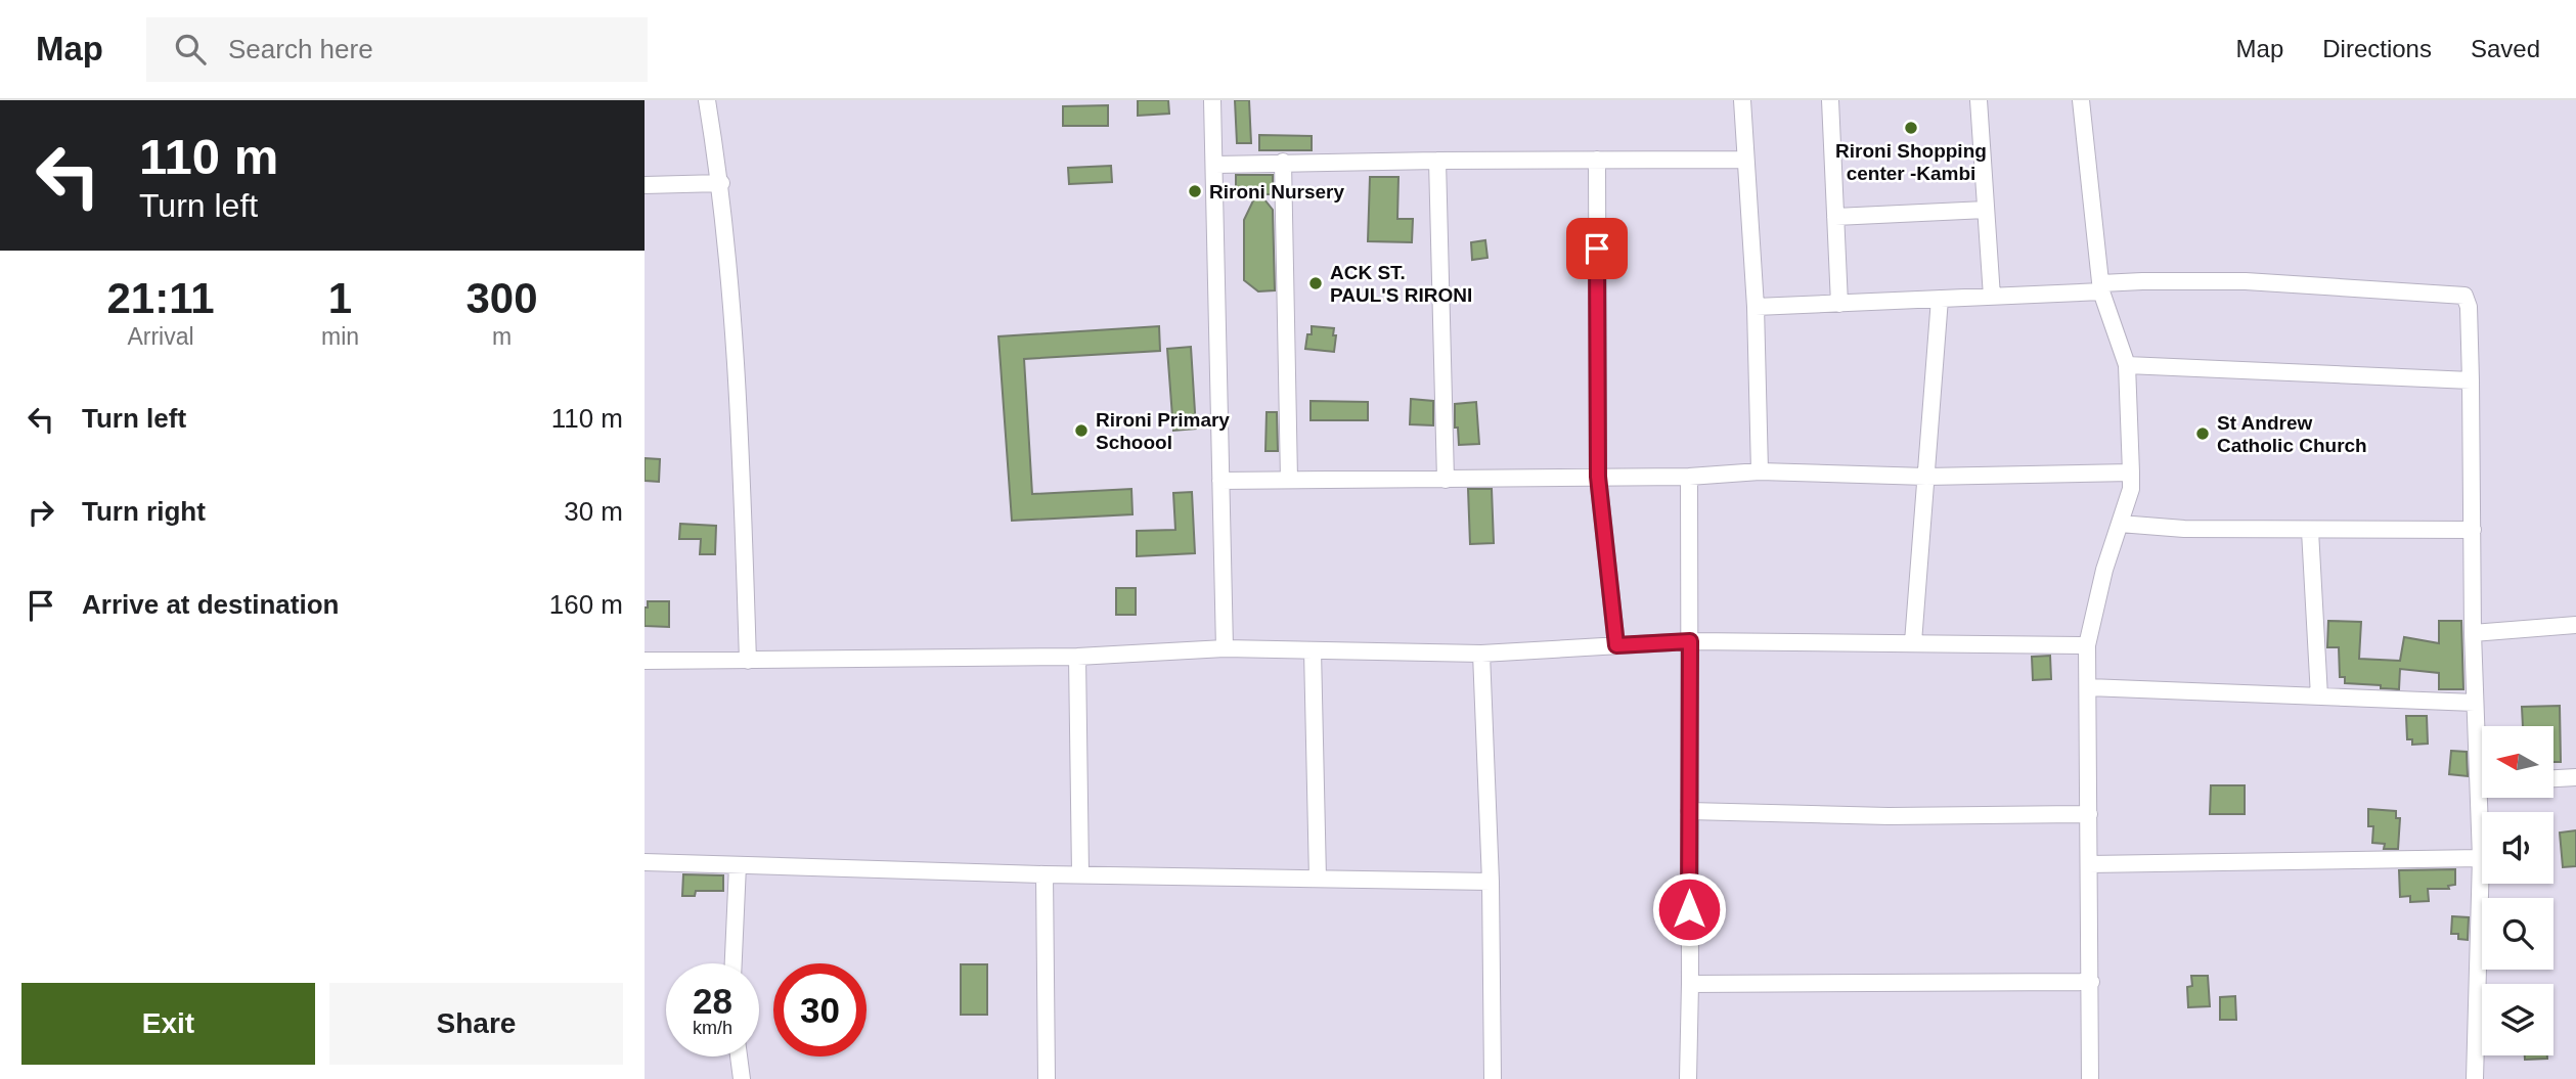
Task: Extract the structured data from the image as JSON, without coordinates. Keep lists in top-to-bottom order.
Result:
{
  "places": [
    "Rironi Shopping center -Kambi",
    "Rironi Nursery",
    "ACK ST. PAUL'S RIRONI",
    "Rironi Primary Schoool",
    "St Andrew Catholic Church"
  ],
  "north": "left",
  "page": {
    "header": "Map",
    "search": "Search here",
    "nav": ["Map", "Directions", "Saved"],
    "turn": ["110 m", "Turn left"],
    "eta": [
      "21:11",
      "Arrival",
      "1",
      "min",
      "300",
      "m"
    ],
    "list": [
      {
        "name": "Turn left",
        "value": "110 m"
      },
      {
        "name": "Turn right",
        "value": "30 m"
      },
      {
        "name": "Arrive at destination",
        "value": "160 m"
      }
    ],
    "speed": "28 km/h",
    "limit": "30",
    "buttons": ["Exit", "Share"]
  }
}
